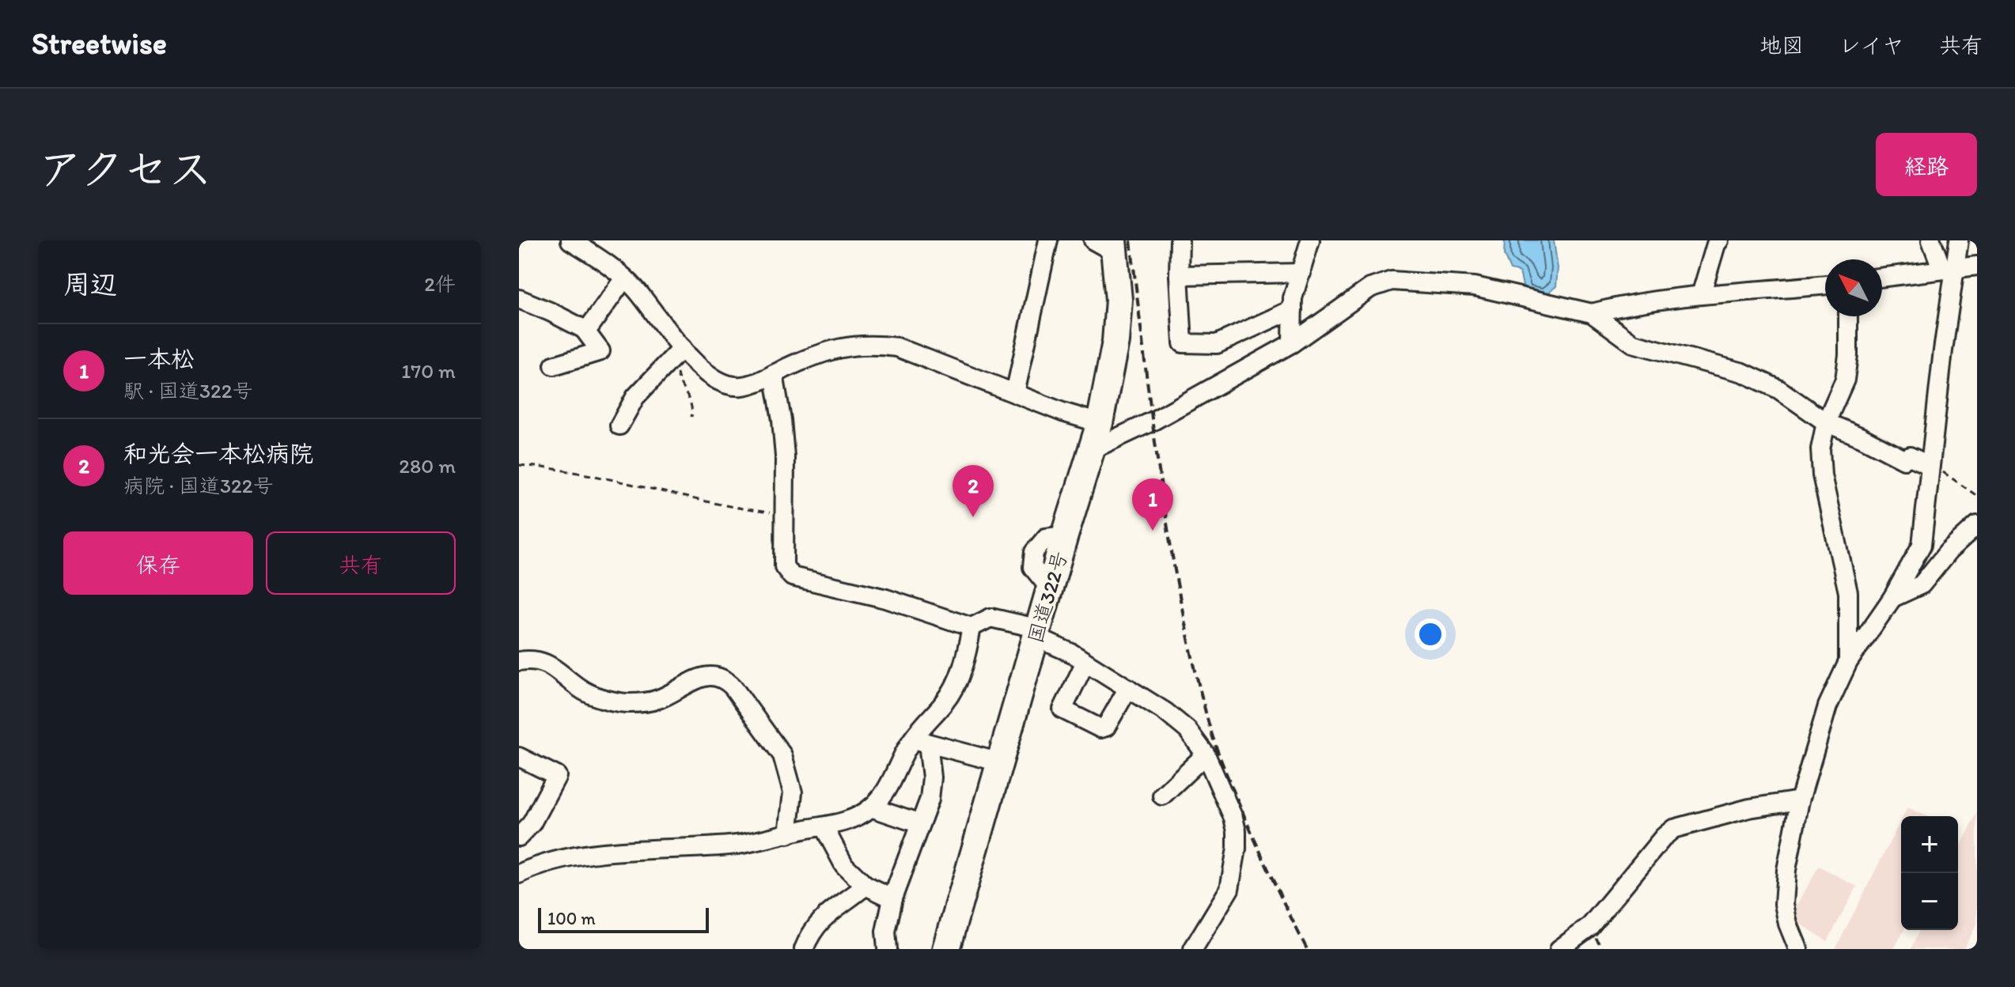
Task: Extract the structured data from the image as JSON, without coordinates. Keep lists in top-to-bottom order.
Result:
{
  "streets": {
    "highway": ["国道322号"]
  },
  "scale_bar": "100 m",
  "north": "top left",
  "page": {
    "header": "Streetwise",
    "nav": ["地図", "レイヤ", "共有"],
    "title": "アクセス",
    "buttons": [
      "経路",
      ["保存", "共有"]
    ],
    "heading": ["周辺", "2件"],
    "list": [
      {
        "mark": "1",
        "name": "一本松",
        "note": "駅 · 国道322号",
        "value": "170 m"
      },
      {
        "mark": "2",
        "name": "和光会一本松病院",
        "note": "病院 · 国道322号",
        "value": "280 m"
      }
    ],
    "pins": ["2", "1"],
    "map_buttons": ["+", "−"],
    "scale": "100 m"
  }
}
